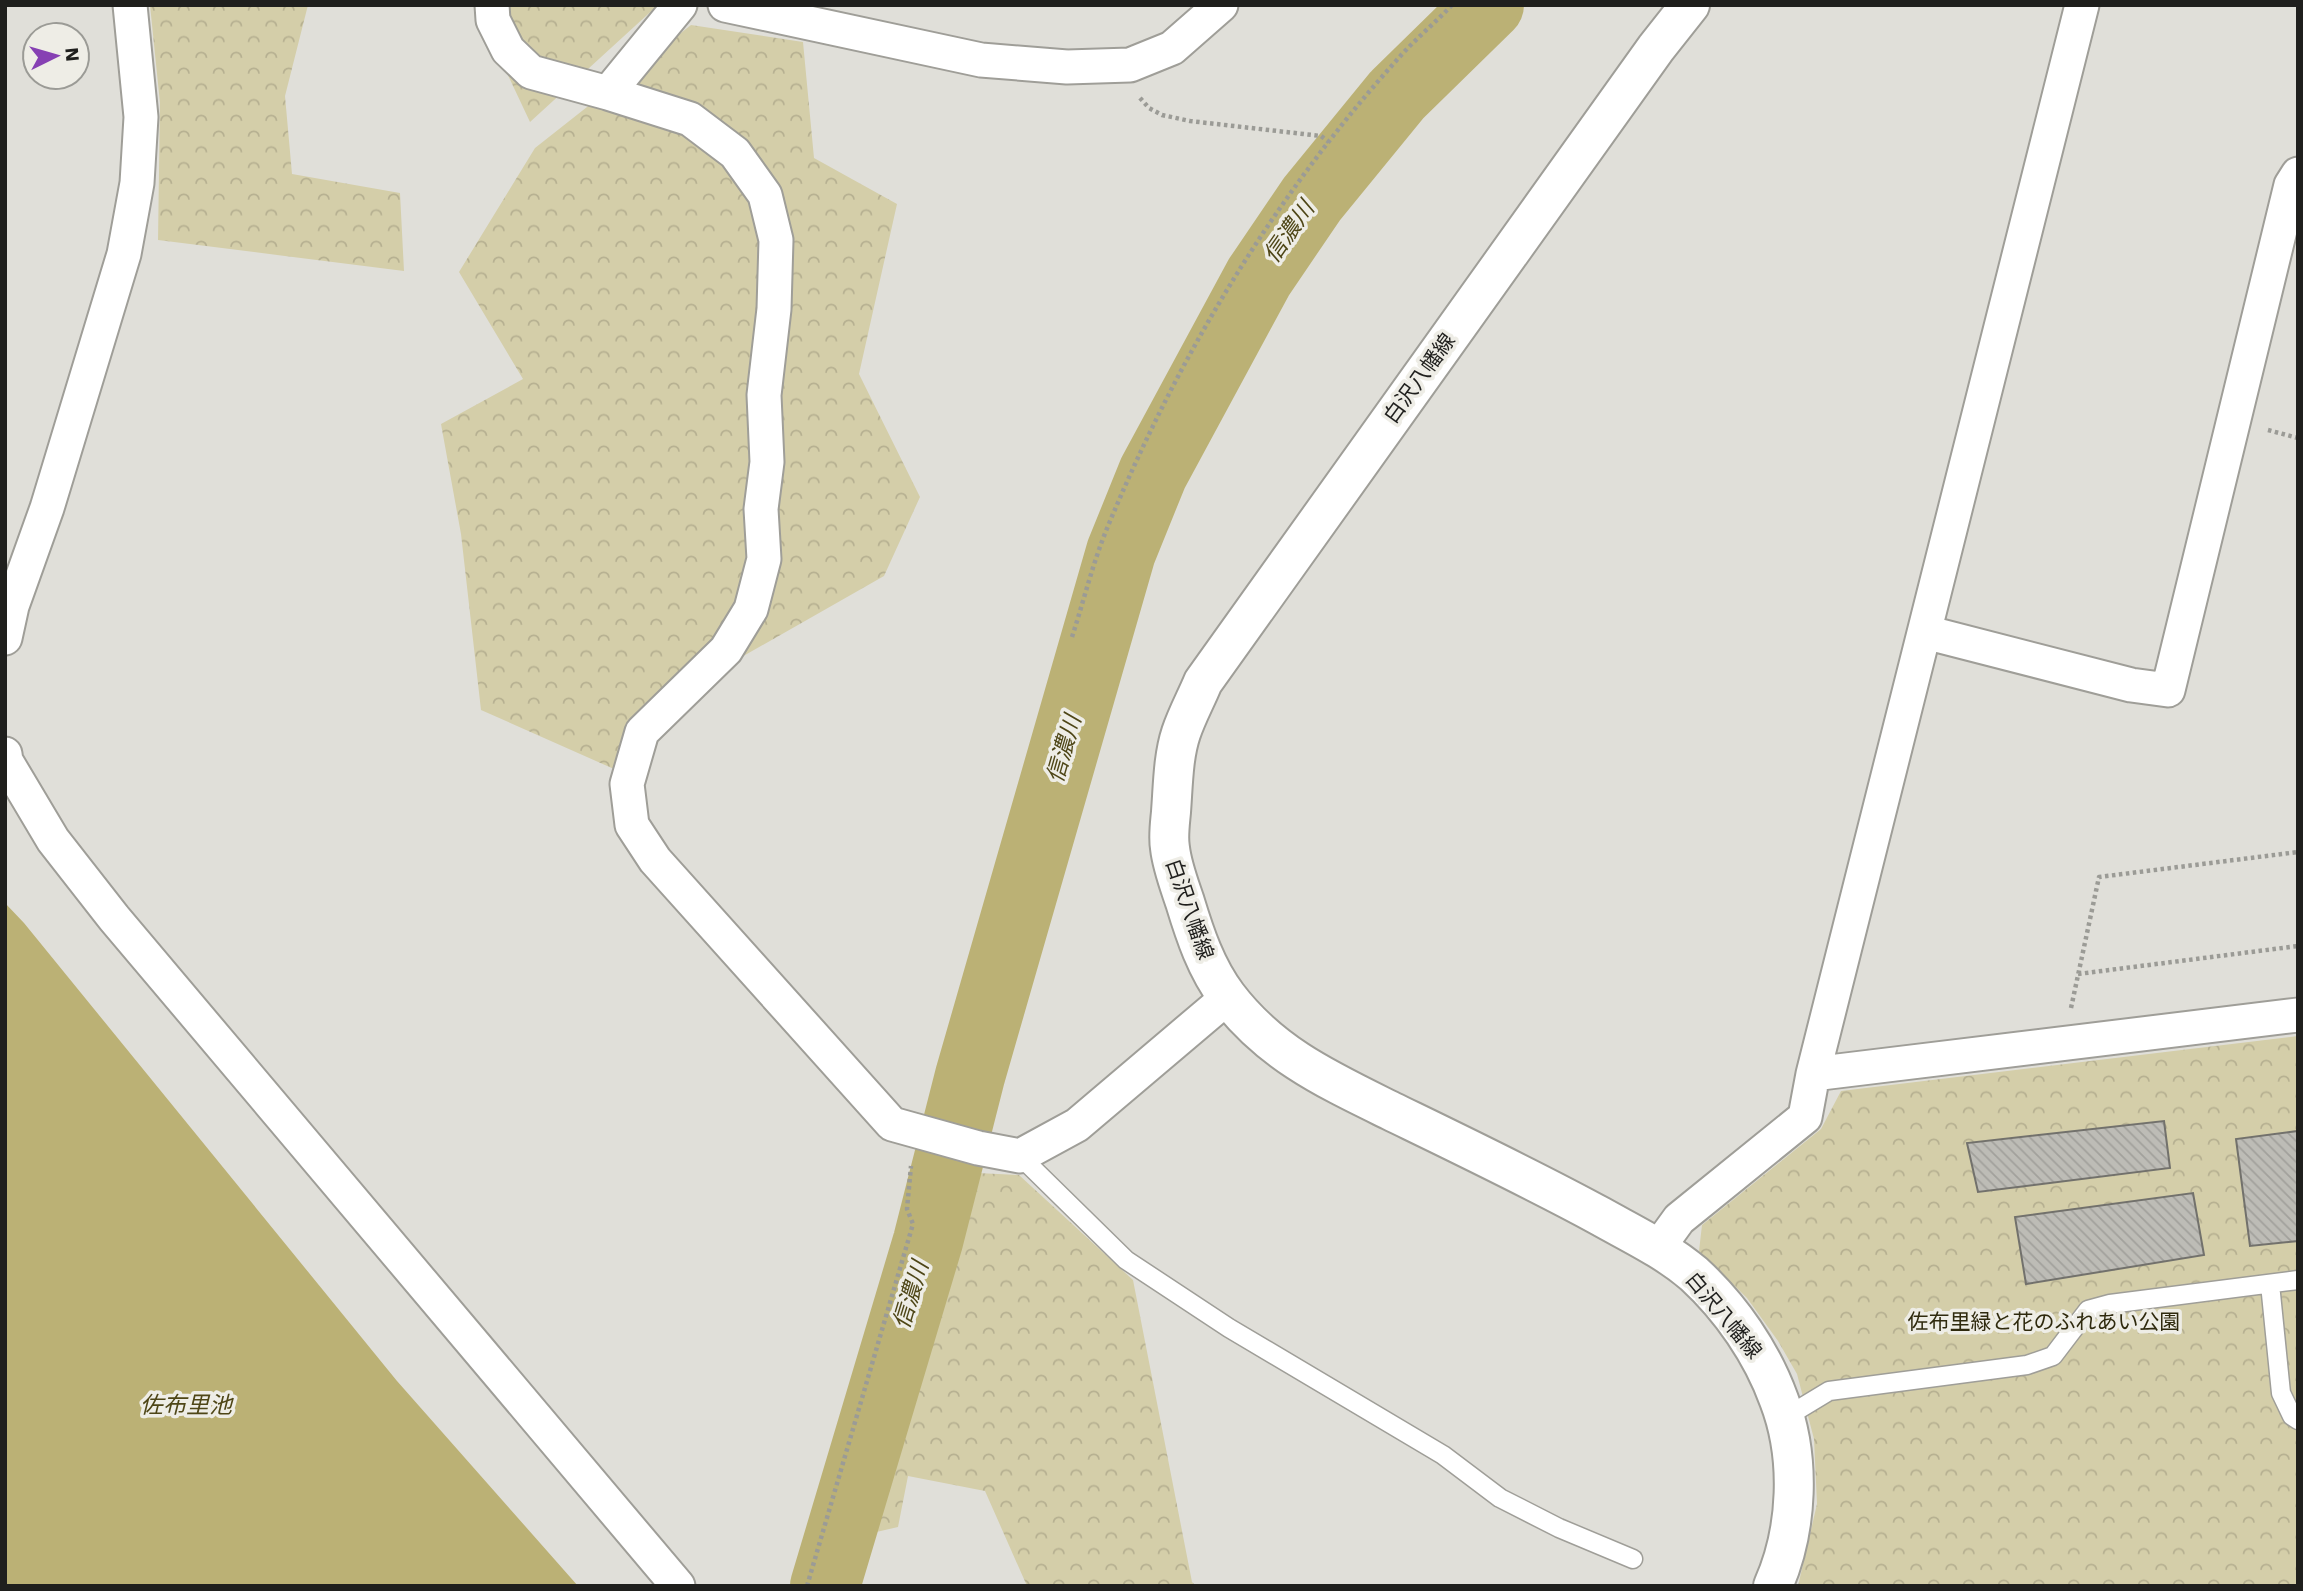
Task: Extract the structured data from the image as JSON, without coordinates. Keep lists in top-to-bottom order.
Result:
{
  "streets": {
    "main road": ["白沢八幡線"]
  },
  "water": ["信濃川", "佐布里池"],
  "parks": ["佐布里緑と花のふれあい公園"],
  "north": "right"
}
